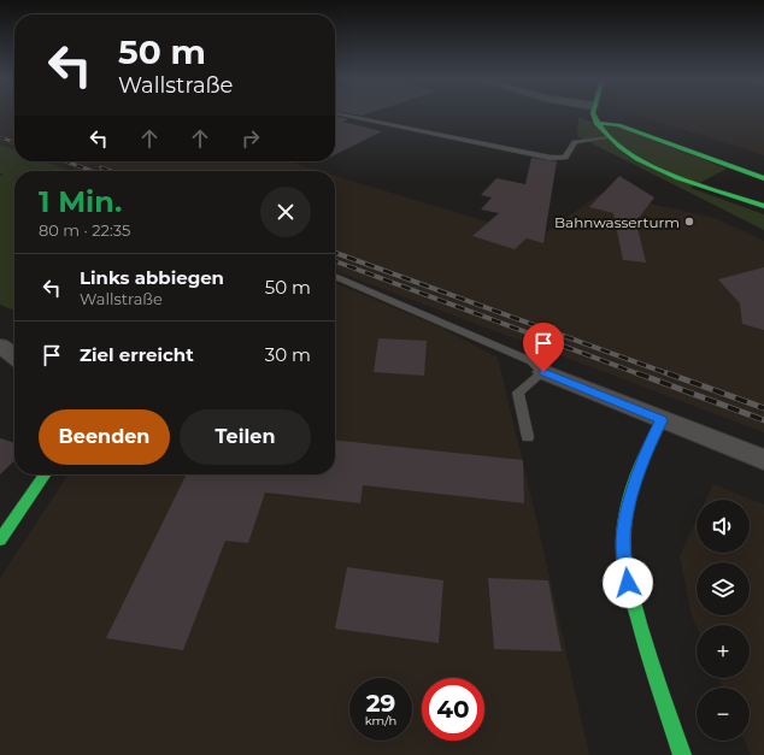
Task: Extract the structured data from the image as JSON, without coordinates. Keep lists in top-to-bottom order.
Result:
{
  "places": ["Bahnwasserturm"],
  "page": {
    "turn": ["50 m", "Wallstraße"],
    "heading": ["1 Min.", "80 m · 22:35"],
    "list": [
      {
        "name": "Links abbiegen",
        "note": "Wallstraße",
        "value": "50 m"
      },
      {
        "name": "Ziel erreicht",
        "value": "30 m"
      }
    ],
    "buttons": ["Beenden", "Teilen"],
    "map_buttons": ["+", "−"],
    "speed": "29 km/h",
    "limit": "40"
  }
}
